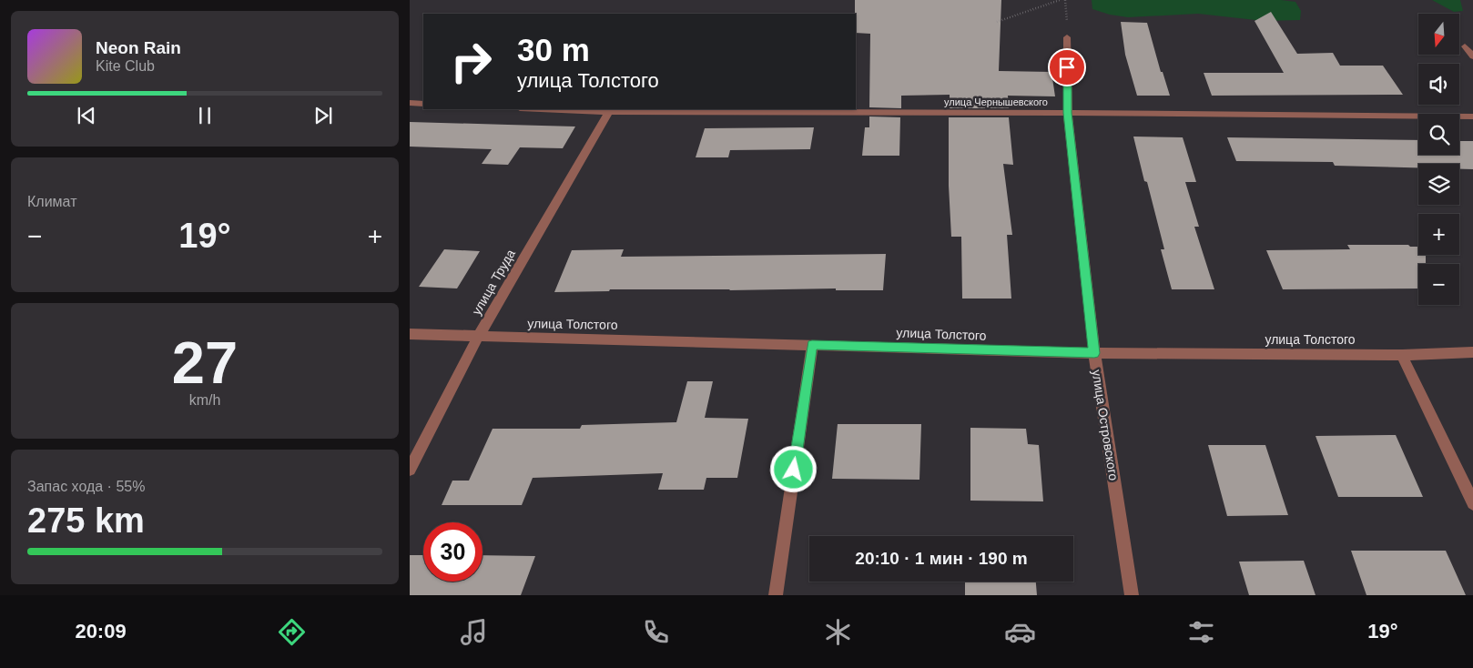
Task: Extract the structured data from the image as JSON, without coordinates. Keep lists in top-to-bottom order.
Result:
{
  "streets": {
    "street": [
      "улица Чернышевского",
      "улица Труда",
      "улица Толстого",
      "улица Островского"
    ]
  },
  "crossings": [
    ["улица Чернышевского", "улица Труда"],
    ["улица Чернышевского", "улица Островского"],
    ["улица Труда", "улица Толстого"],
    ["улица Толстого", "улица Островского"]
  ],
  "north": "bottom",
  "page": {
    "map_buttons": ["+", "−"],
    "turn": ["30 m", "улица Толстого"],
    "song": ["Neon Rain", "Kite Club"],
    "tile": [
      "Климат",
      ["27", "km/h"],
      ["Запас хода · 55%", "275 km"]
    ],
    "heat": ["−", "19°", "+"],
    "limit": "30",
    "trip": "20:10 · 1 мин · 190 m",
    "tabs": ["20:09", "19°"]
  }
}
